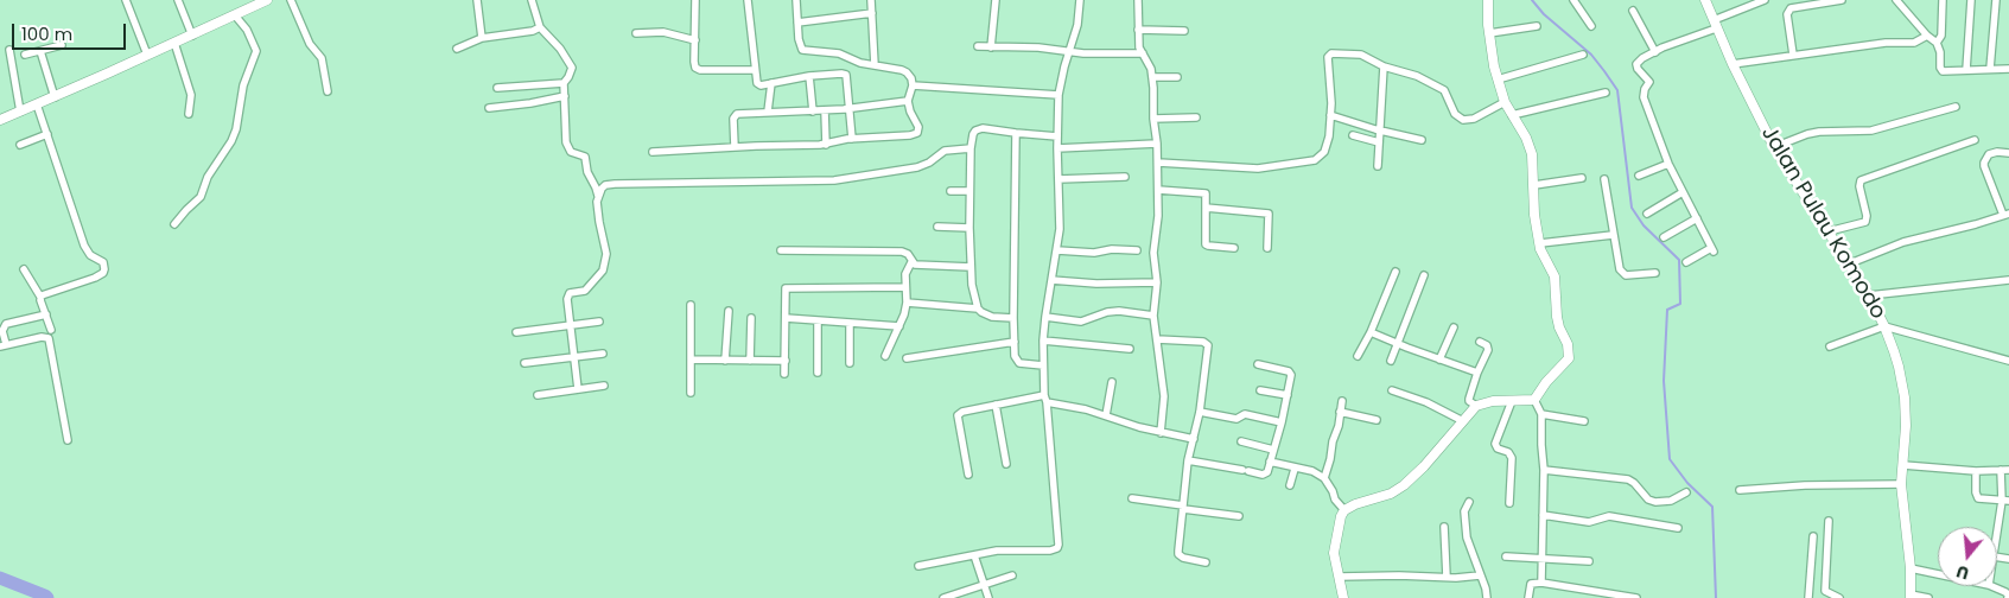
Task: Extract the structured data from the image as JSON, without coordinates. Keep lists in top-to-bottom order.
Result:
{
  "streets": {
    "street": ["Jalan Pulau Komodo"]
  },
  "scale_bar": "100 m",
  "north": "bottom"
}
